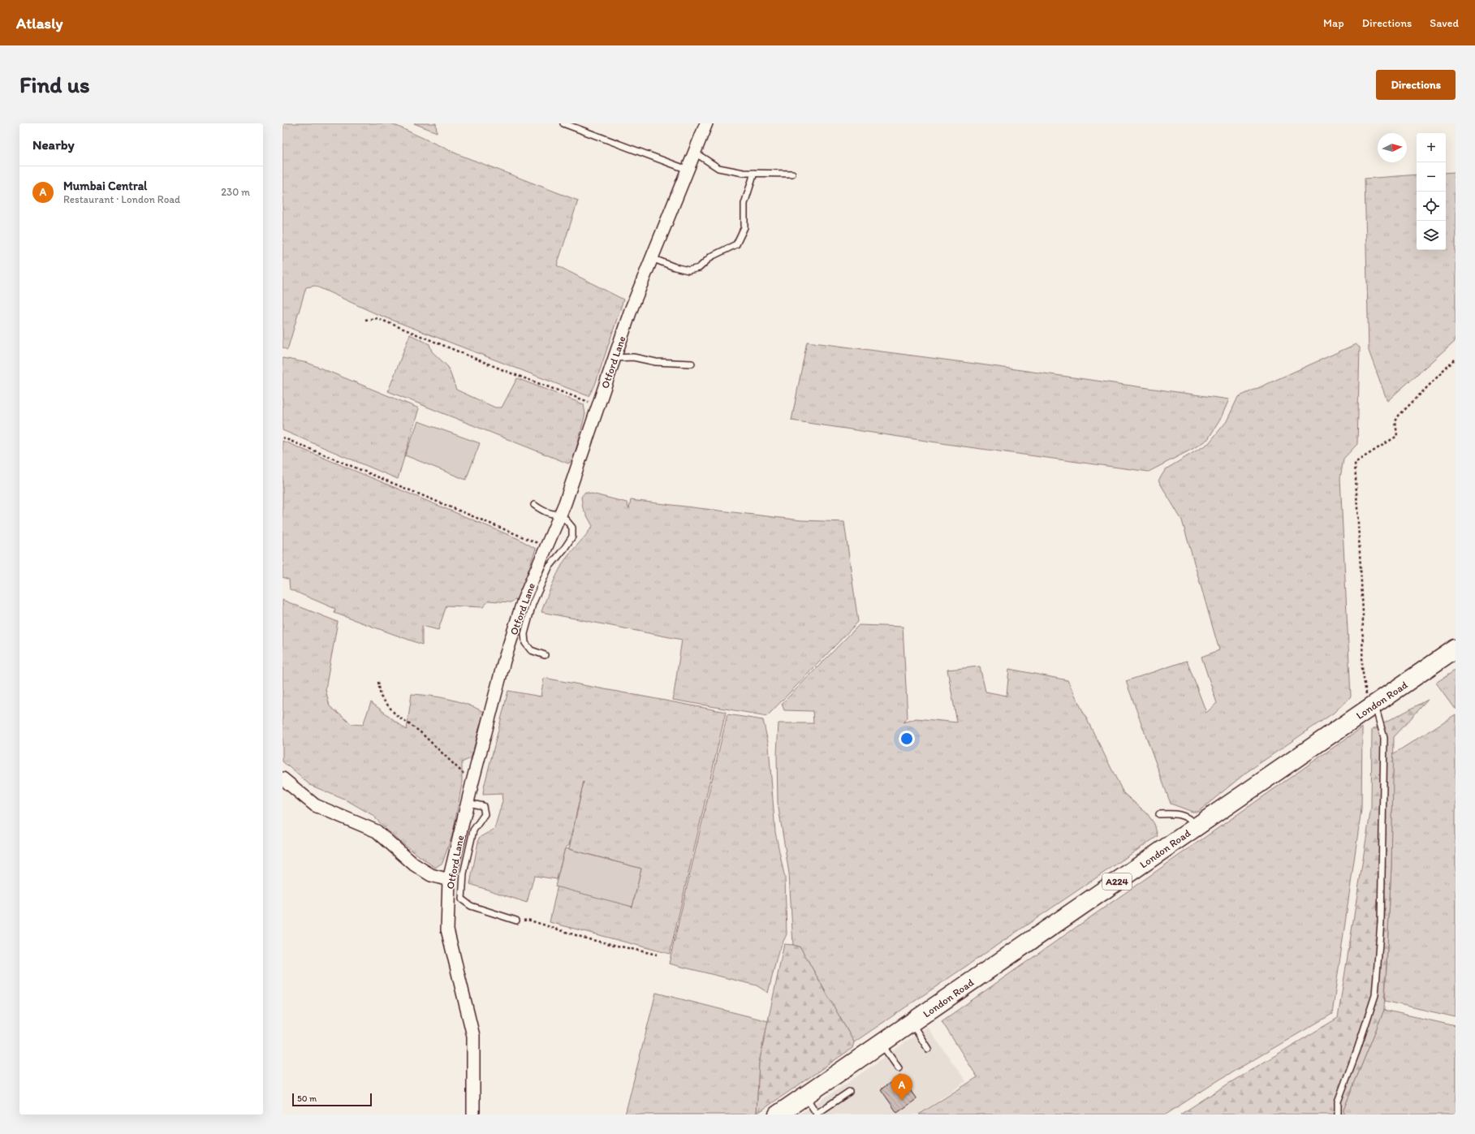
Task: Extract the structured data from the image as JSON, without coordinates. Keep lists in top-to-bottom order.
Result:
{
  "streets": {
    "main road": ["London Road", "A224"],
    "street": ["Otford Lane"]
  },
  "scale_bar": "50 m",
  "north": "right",
  "page": {
    "header": "Atlasly",
    "nav": ["Map", "Directions", "Saved"],
    "buttons": "Directions",
    "title": "Find us",
    "heading": "Nearby",
    "map_buttons": ["+", "−"],
    "list": [
      {
        "mark": "A",
        "name": "Mumbai Central",
        "note": "Restaurant · London Road",
        "value": "230 m"
      }
    ],
    "pins": "A",
    "scale": "50 m"
  }
}
